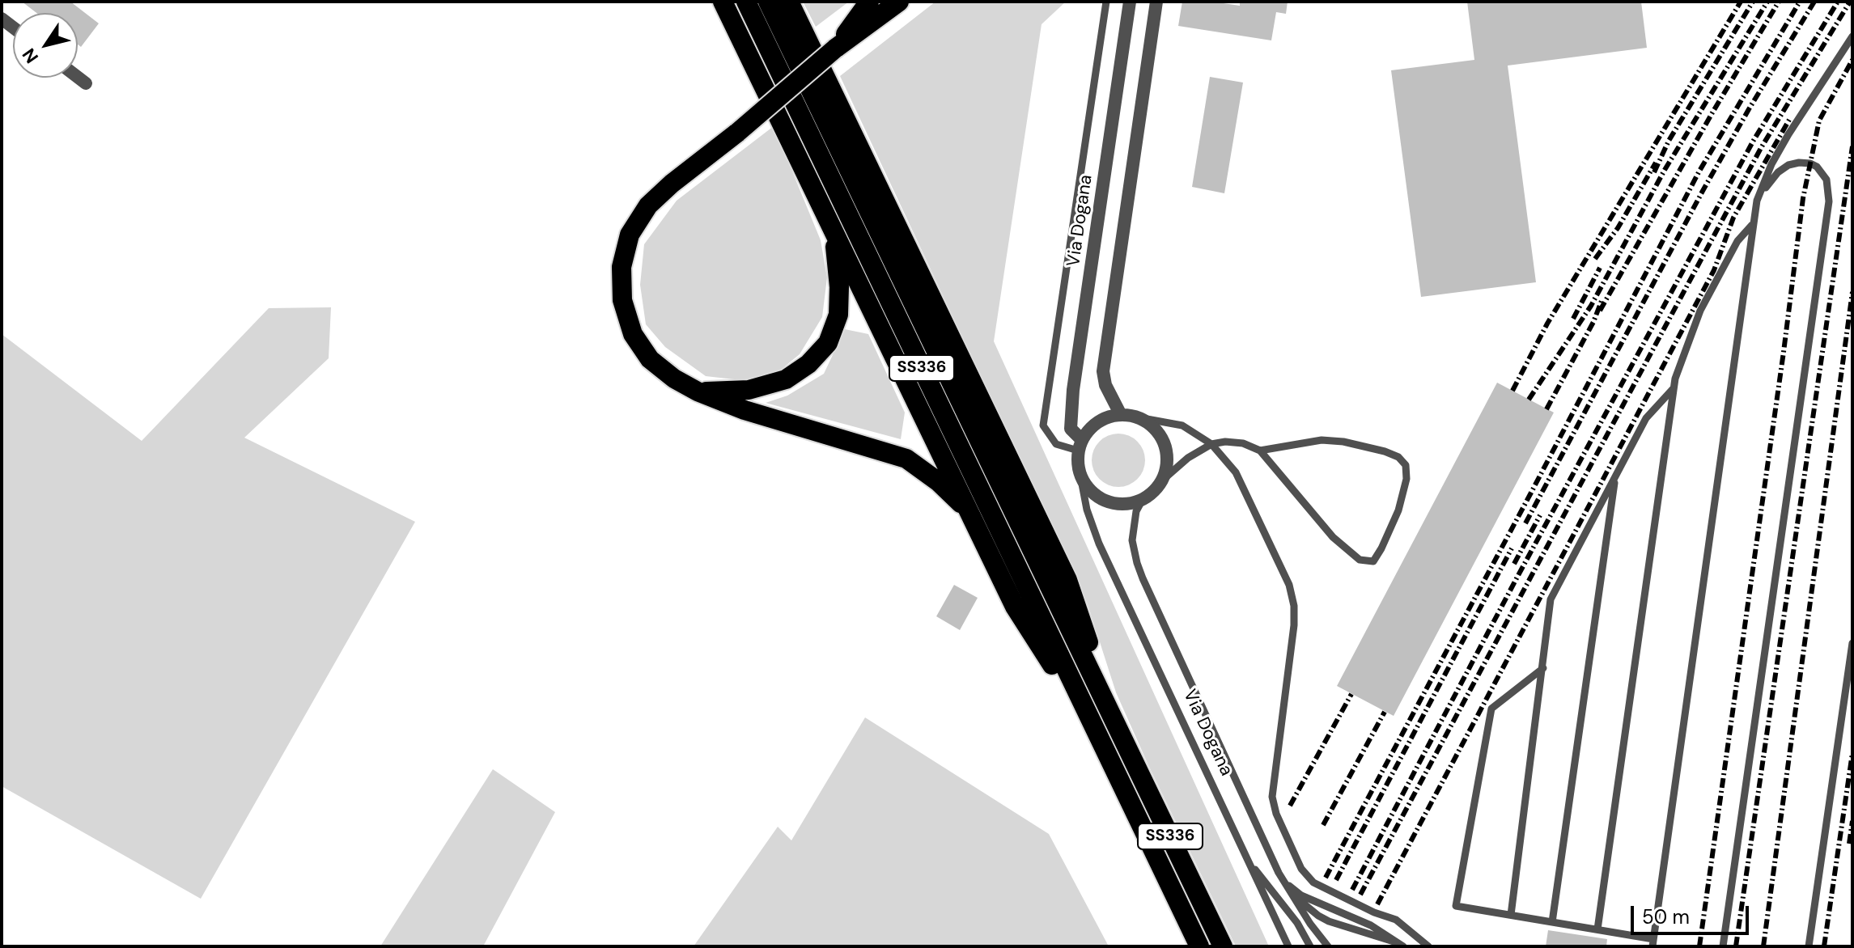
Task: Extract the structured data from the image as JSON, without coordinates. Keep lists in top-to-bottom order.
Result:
{
  "streets": {
    "highway": ["SS336"],
    "street": ["Via Dogana"]
  },
  "scale_bar": "50 m",
  "north": "bottom left"
}
